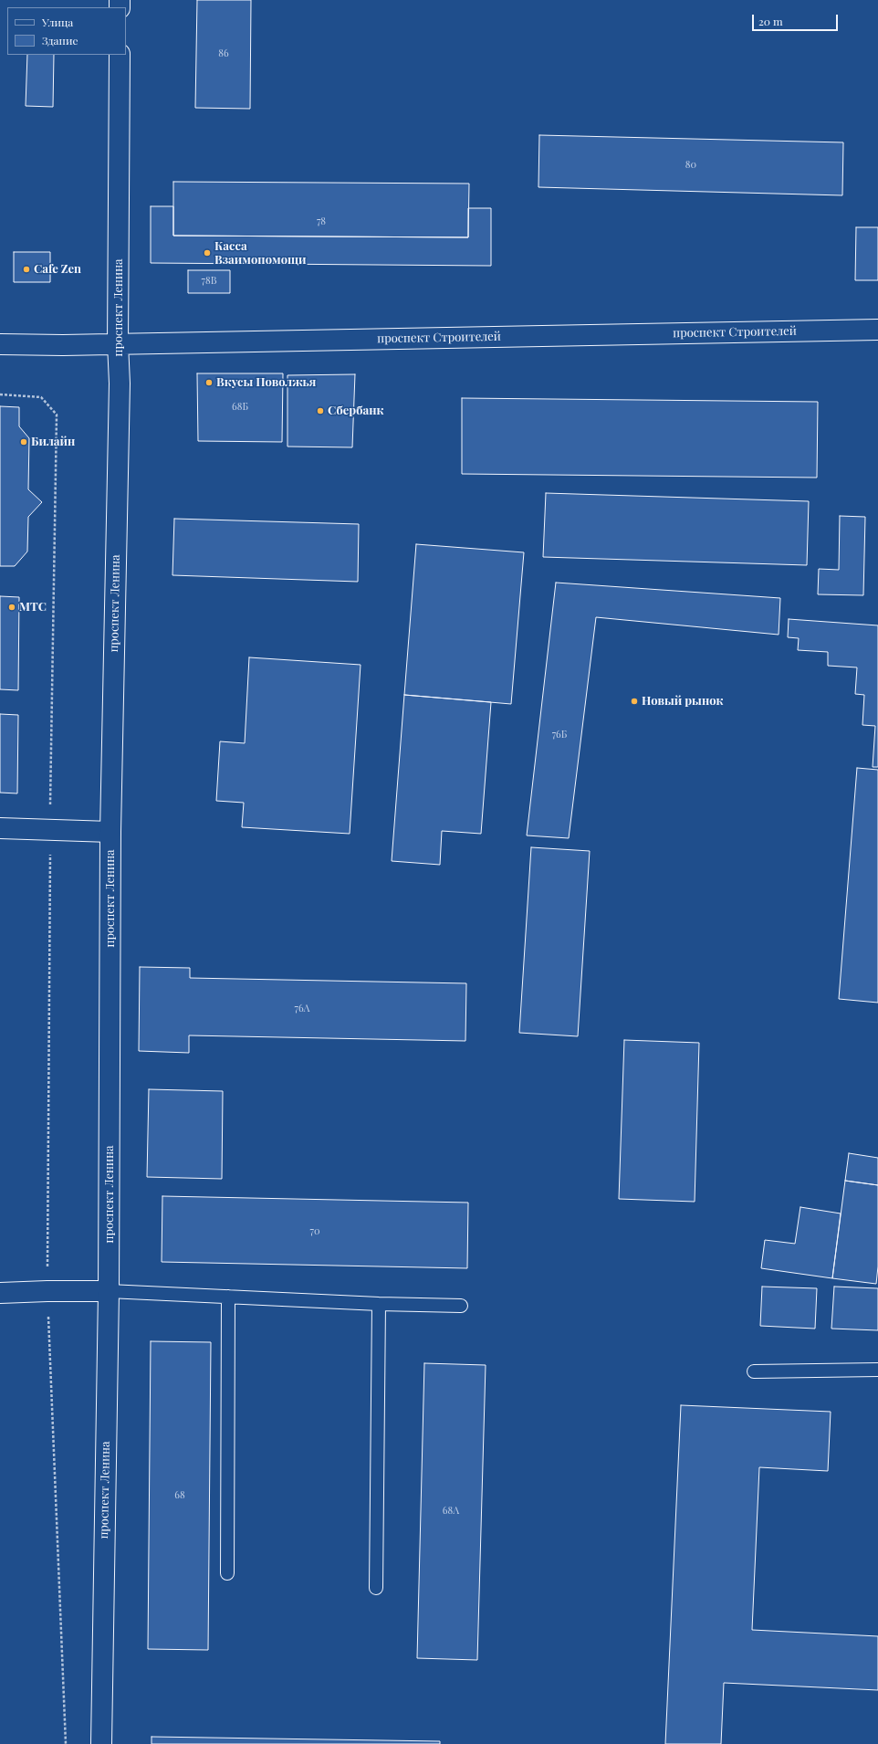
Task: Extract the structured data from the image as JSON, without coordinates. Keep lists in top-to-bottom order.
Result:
{
  "streets": {
    "street": ["проспект Ленина", "проспект Строителей"]
  },
  "crossings": [
    ["проспект Ленина", "проспект Строителей"]
  ],
  "places": [
    "Касса Взаимопомощи",
    "Cafe Zen",
    "Вкусы Поволжья",
    "Сбербанк",
    "Билайн",
    "МТС",
    "Новый рынок"
  ],
  "house_numbers": [
    "86",
    "80",
    "78",
    "78В",
    "68Б",
    "76Б",
    "76А",
    "70",
    "68",
    "68А"
  ],
  "legend": ["Улица", "Здание"],
  "scale_bar": "20 m"
}
